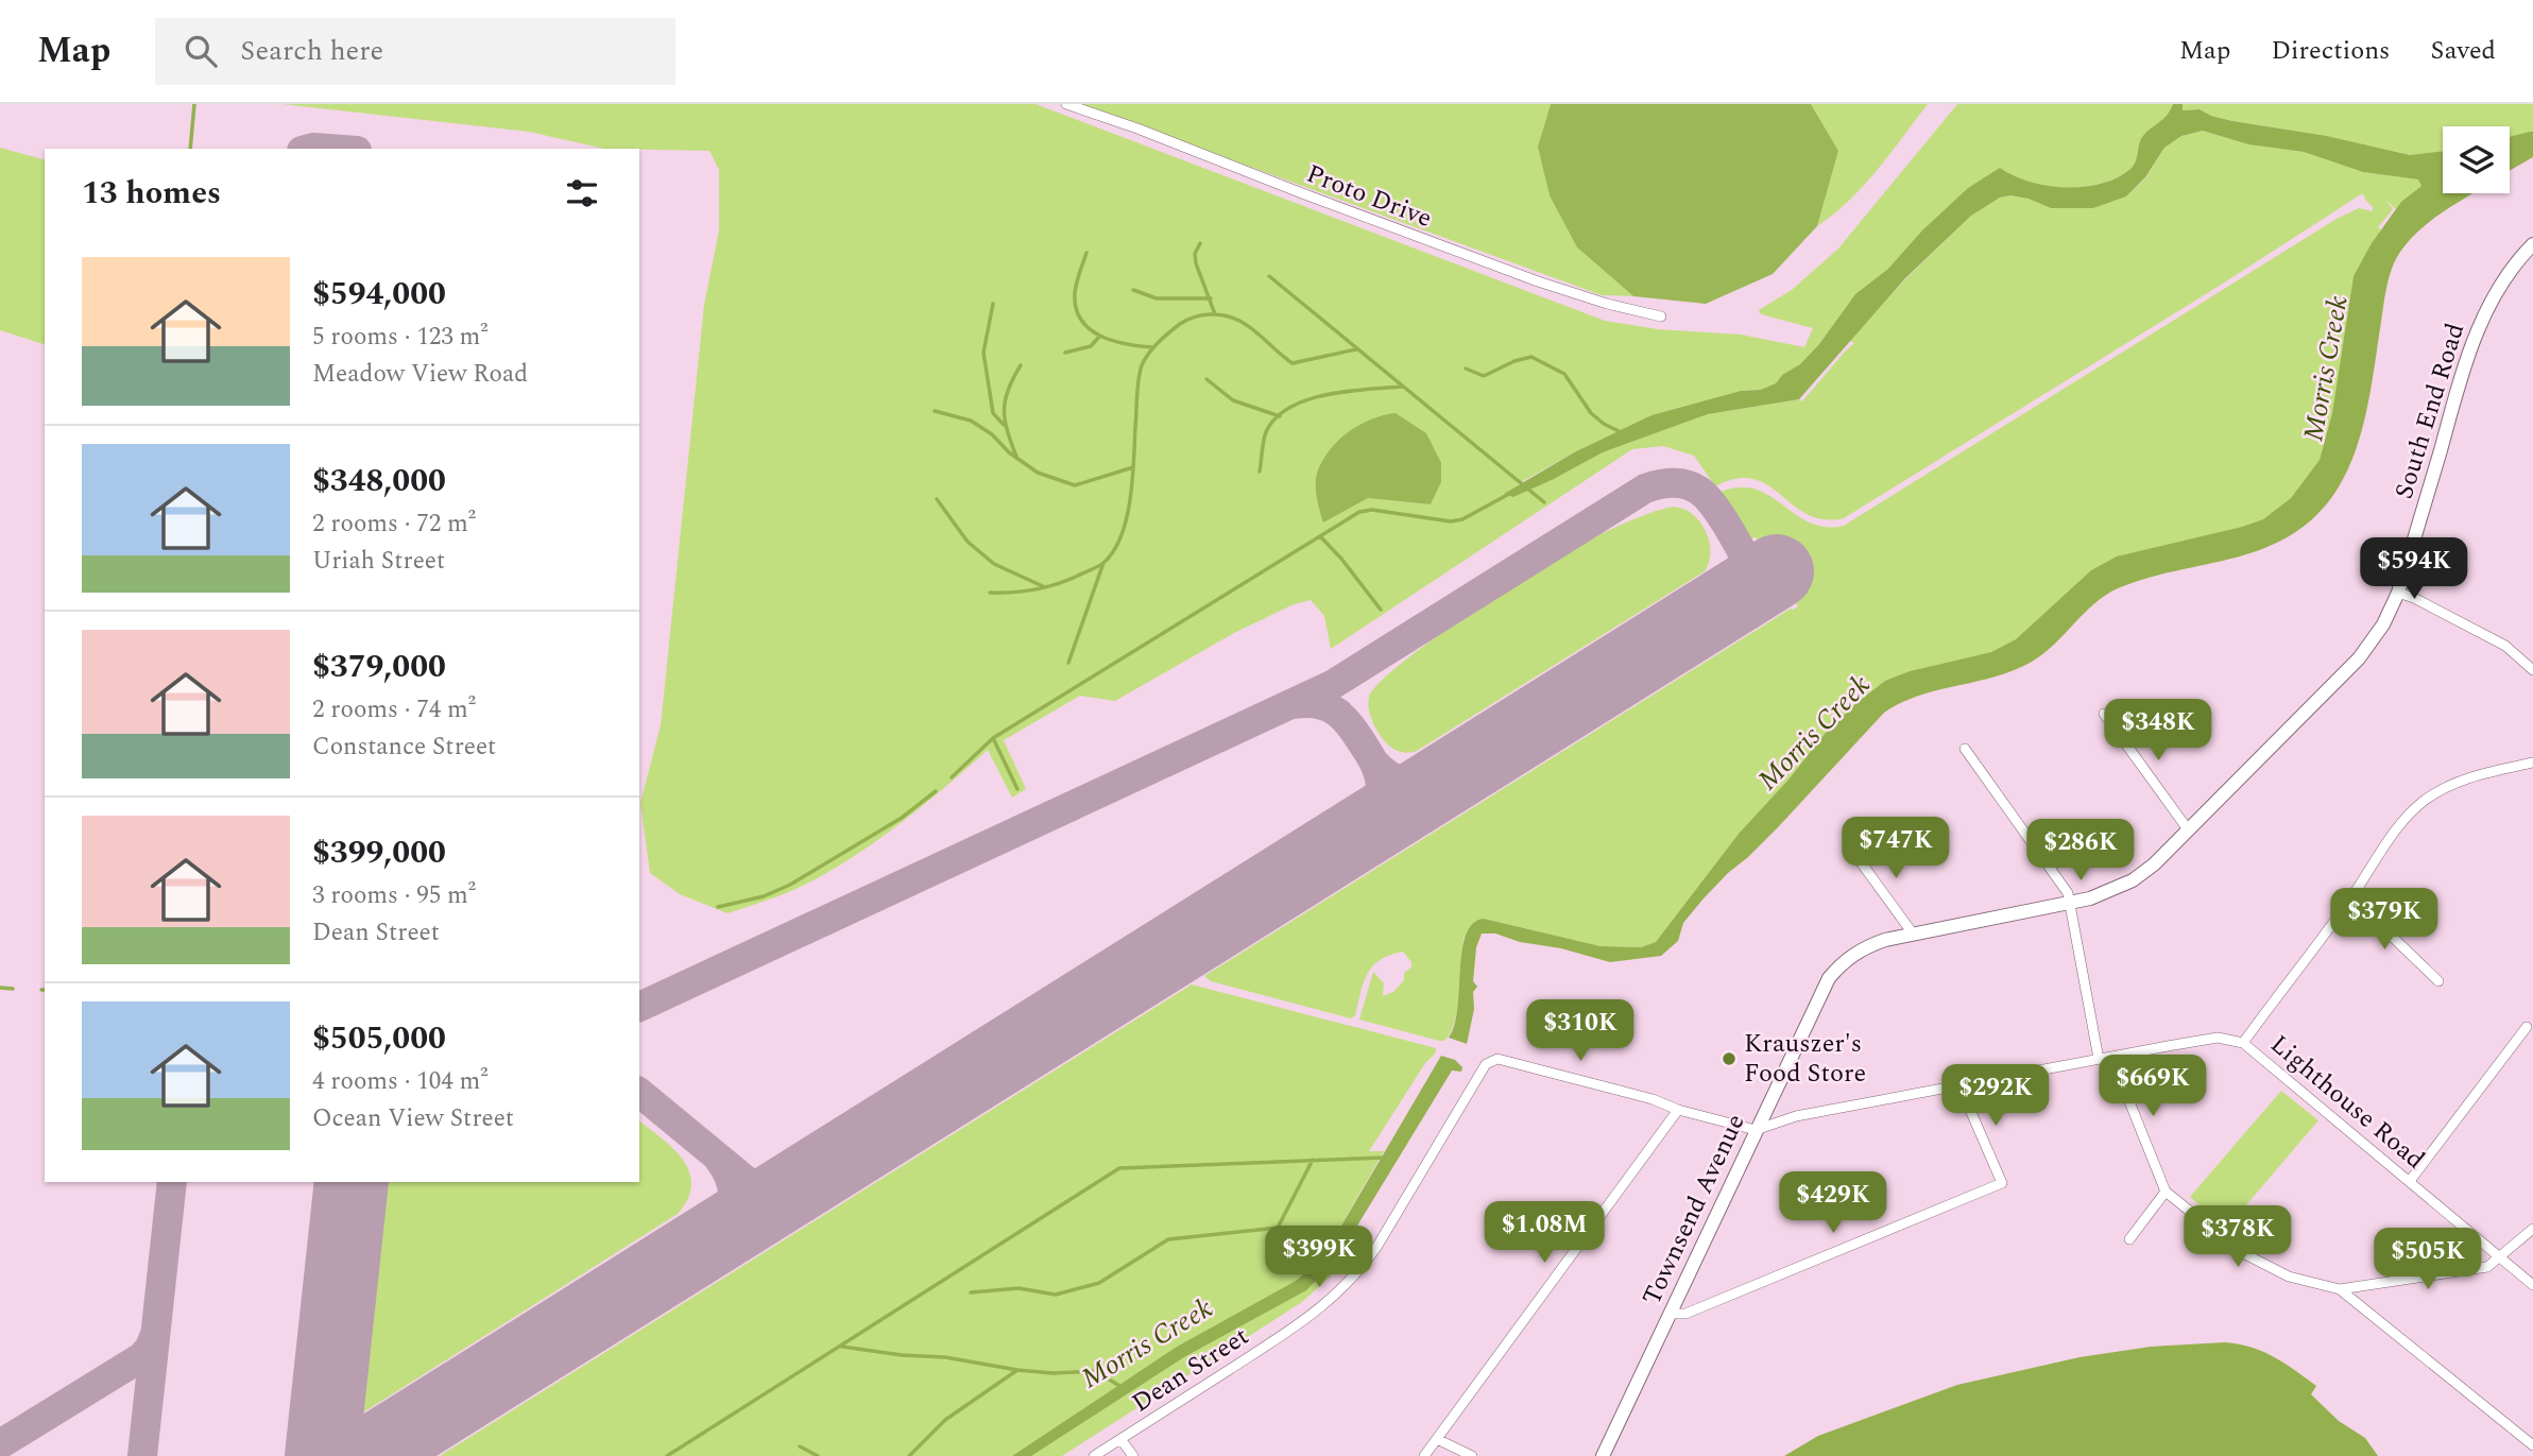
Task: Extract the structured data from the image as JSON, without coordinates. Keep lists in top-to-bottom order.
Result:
{
  "streets": {
    "main road": ["South End Road", "Townsend Avenue"],
    "street": ["Proto Drive", "Lighthouse Road", "Dean Street"]
  },
  "crossings": [
    ["South End Road", "Townsend Avenue"],
    ["Lighthouse Road", "Townsend Avenue"]
  ],
  "water": ["Morris Creek"],
  "places": ["Krauszer's Food Store"],
  "page": {
    "header": "Map",
    "search": "Search here",
    "nav": ["Map", "Directions", "Saved"],
    "heading": "13 homes",
    "list": [
      {
        "name": "$594,000",
        "note": "5 rooms · 123 m² · Meadow View Road"
      },
      {
        "name": "$348,000",
        "note": "2 rooms · 72 m² · Uriah Street"
      },
      {
        "name": "$379,000",
        "note": "2 rooms · 74 m² · Constance Street"
      },
      {
        "name": "$399,000",
        "note": "3 rooms · 95 m² · Dean Street"
      },
      {
        "name": "$505,000",
        "note": "4 rooms · 104 m² · Ocean View Street"
      }
    ],
    "price": [
      "$594K",
      "$348K",
      "$747K",
      "$286K",
      "$379K",
      "$310K",
      "$669K",
      "$292K",
      "$429K",
      "$1.08M",
      "$378K",
      "$399K",
      "$505K"
    ]
  }
}
